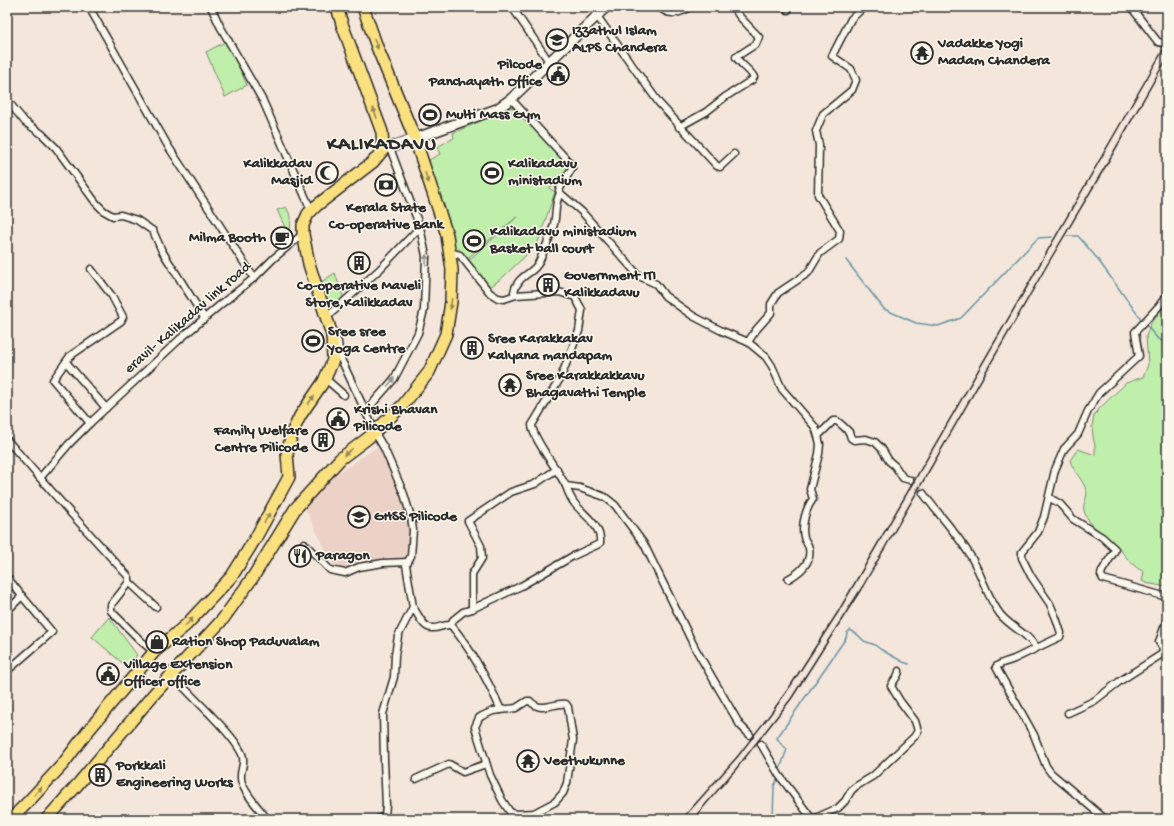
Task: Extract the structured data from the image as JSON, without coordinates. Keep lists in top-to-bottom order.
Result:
{
  "streets": {
    "street": ["eravil- Kalikadav link road"]
  },
  "districts": ["KALIKADAVU"],
  "places": {
    "school or university": ["Izzathul Islam ALPS Chandera", "GHSS Pilicode"],
    "temple": ["Vadakke Yogi Madam Chandera", "Sree Karakkakkavu Bhagavathi Temple", "Veethukunne"],
    "public building": ["Pilcode Panchayath Office", "Krishi Bhavan Pilicode", "Village Extension Officer office"],
    "sports": [
      "Multi Mass Gym",
      "Kalikadavu ministadium",
      "Kalikadavu ministadium Basket ball court",
      "Sree sree Yoga Centre"
    ],
    "mosque": ["Kalikkadav Masjid"],
    "bank": ["Kerala State Co-operative Bank"],
    "cafe": ["Milma Booth"],
    "building": [
      "Co-operative Maveli Store,Kalikkadav",
      "Government ITI Kalikkadavu",
      "Sree Karakkakav Kalyana mandapam",
      "Family Welfare Centre Pilicode",
      "Porkkali Engineering Works"
    ],
    "restaurant": ["Paragon"],
    "shop": ["Ration Shop Paduvalam"]
  }
}
